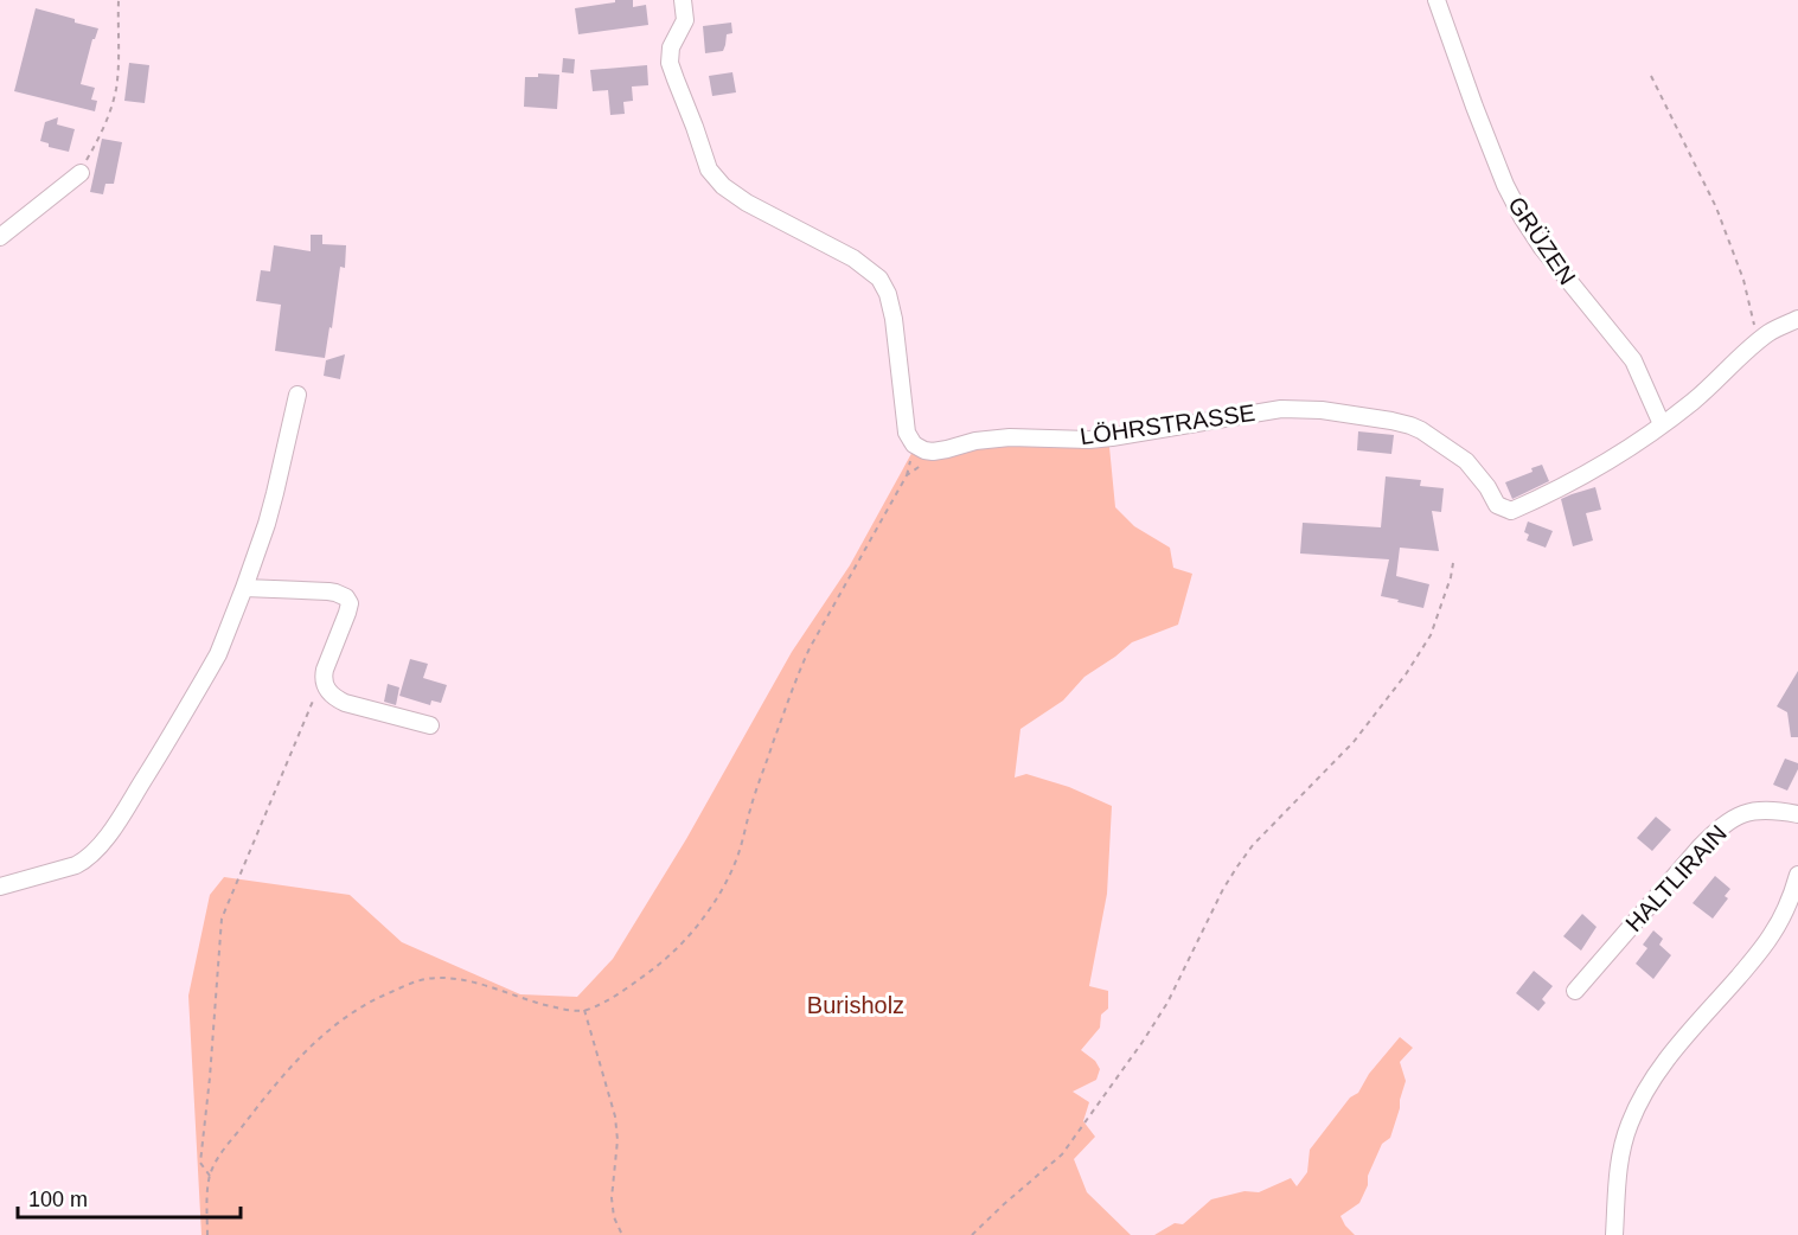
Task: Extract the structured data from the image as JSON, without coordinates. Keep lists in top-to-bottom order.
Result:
{
  "streets": {
    "street": ["GRÜZEN", "LÖHRSTRASSE", "HALTLIRAIN"]
  },
  "crossings": [
    ["GRÜZEN", "LÖHRSTRASSE"]
  ],
  "parks": ["Burisholz"],
  "scale_bar": "100 m"
}
